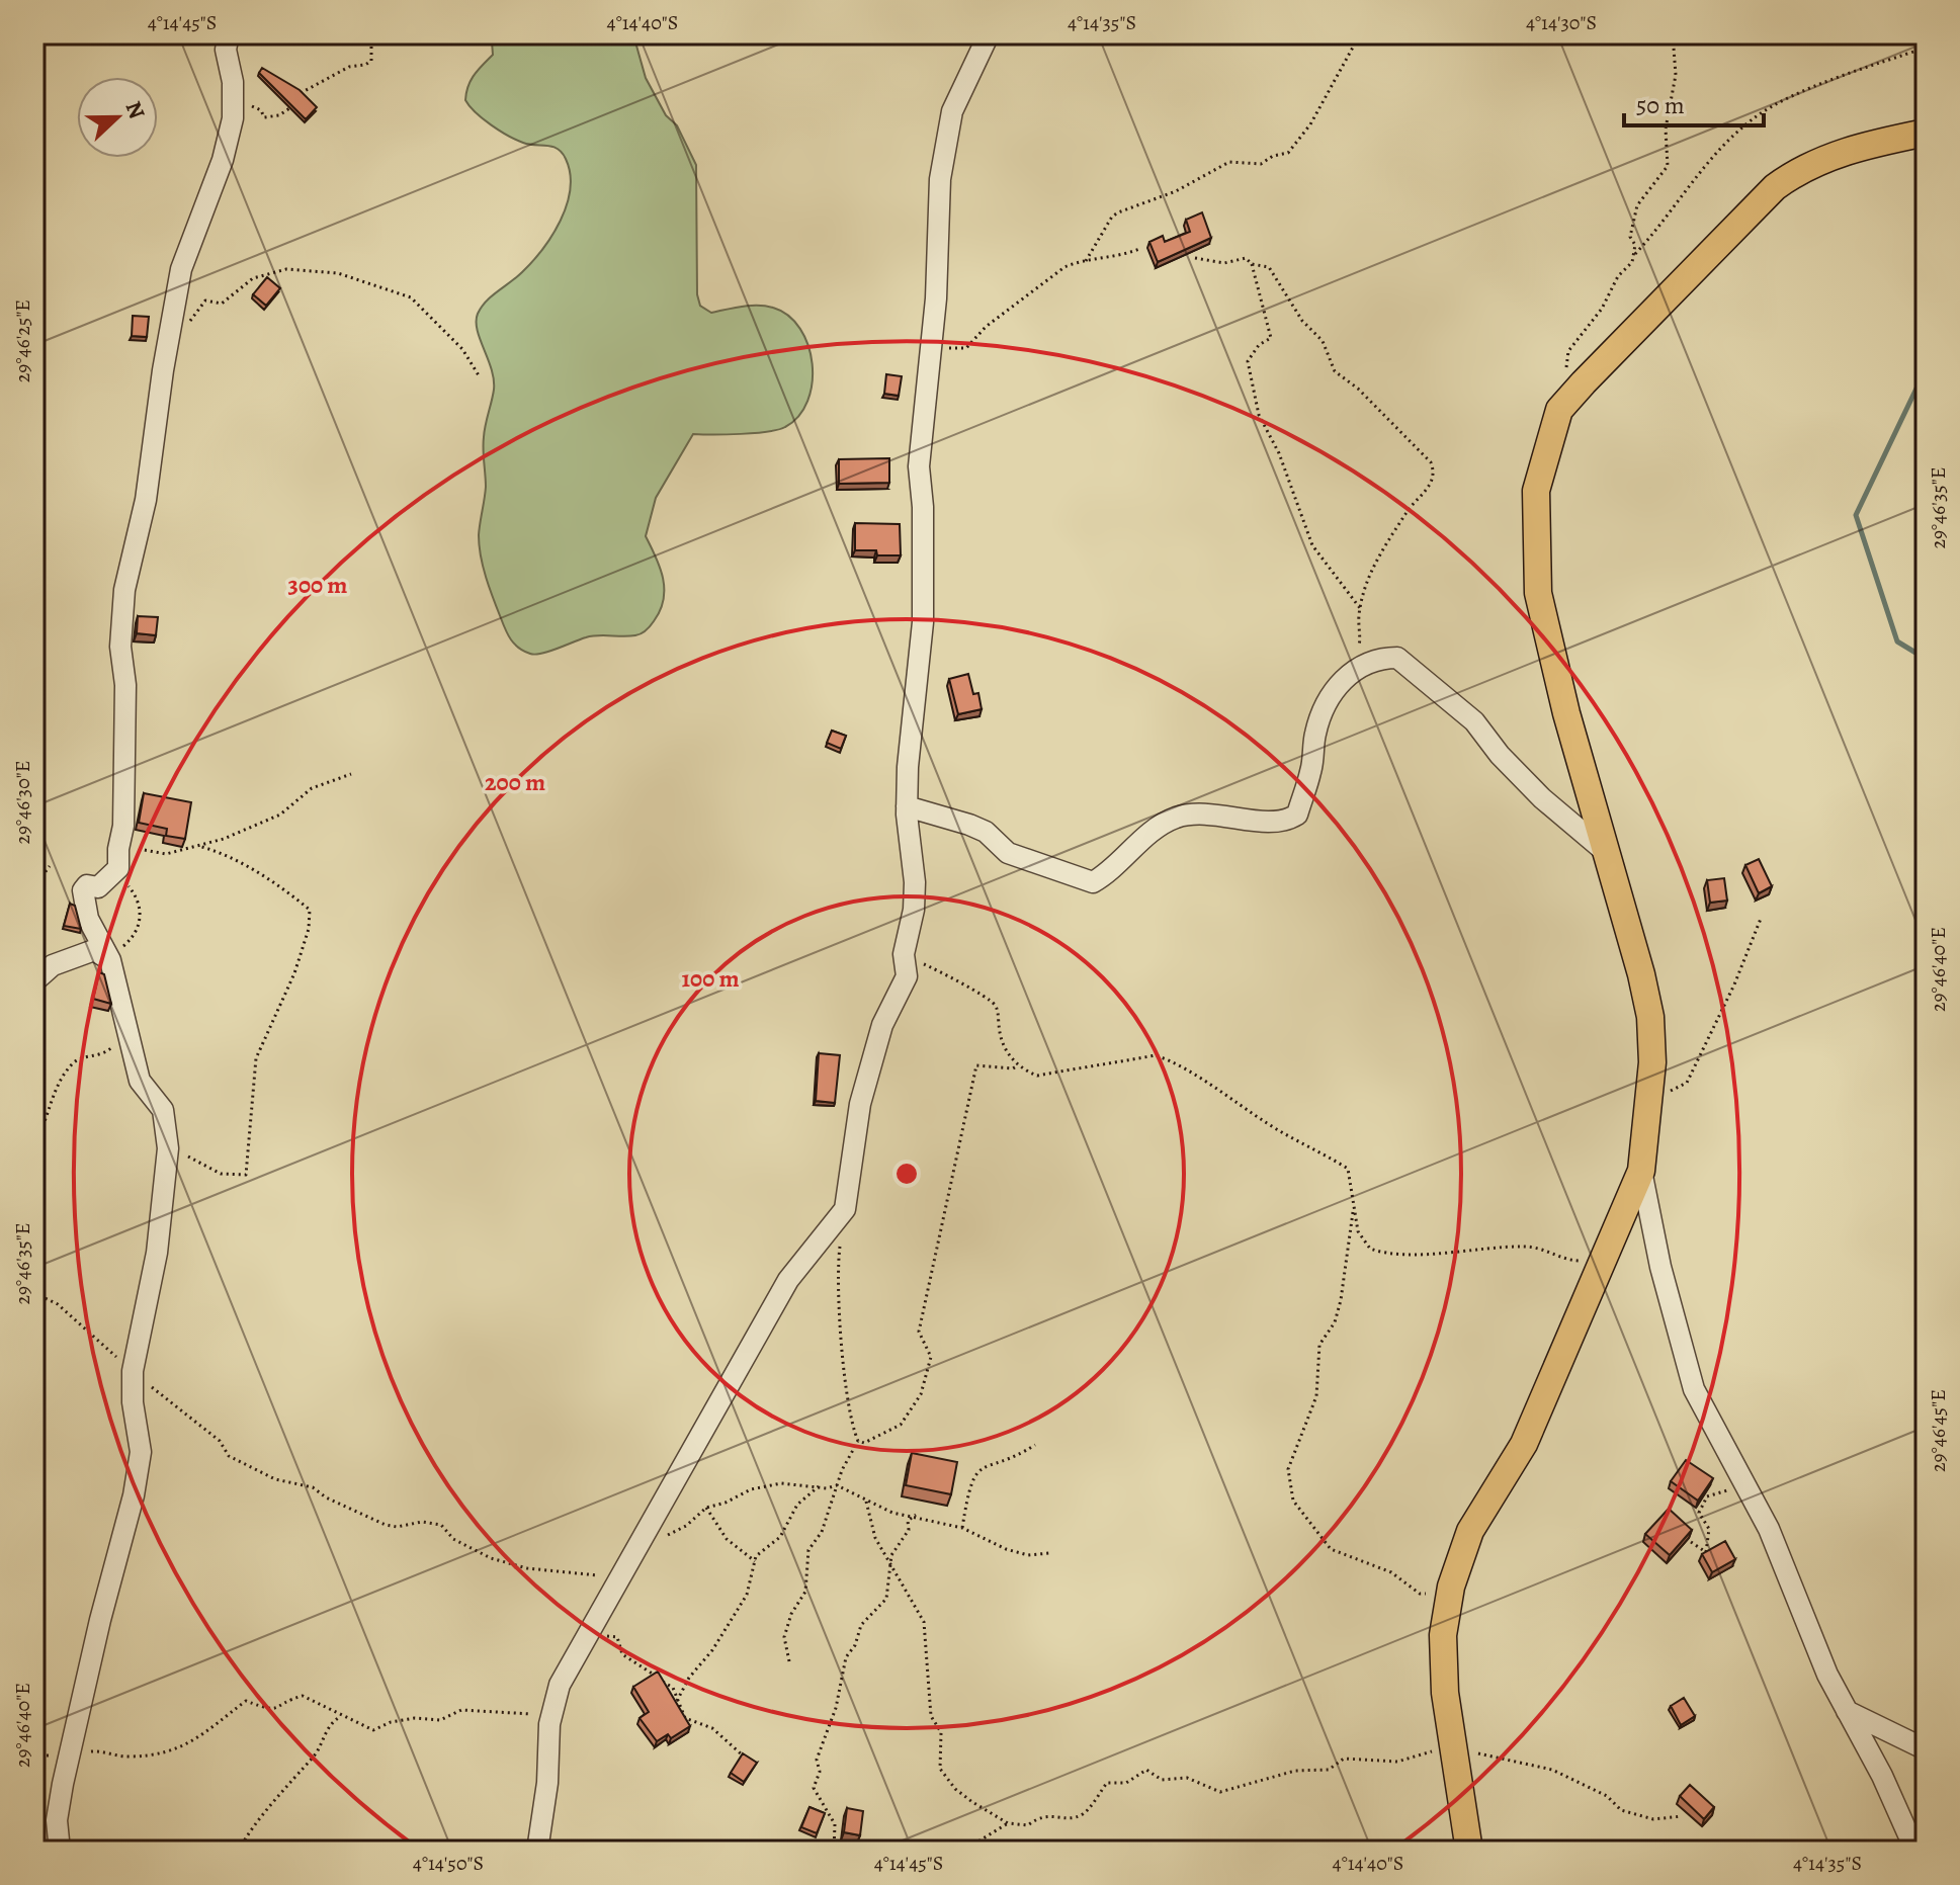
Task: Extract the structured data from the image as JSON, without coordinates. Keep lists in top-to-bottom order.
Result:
{
  "scale_bar": "50 m",
  "north": "right",
  "coordinates": [
    "4°14'45\"S",
    "4°14'40\"S",
    "4°14'35\"S",
    "4°14'30\"S",
    "29°46'25\"E",
    "29°46'35\"E",
    "29°46'30\"E",
    "29°46'40\"E",
    "29°46'45\"E",
    "4°14'50\"S"
  ],
  "rings": ["300 m", "200 m", "100 m"]
}
